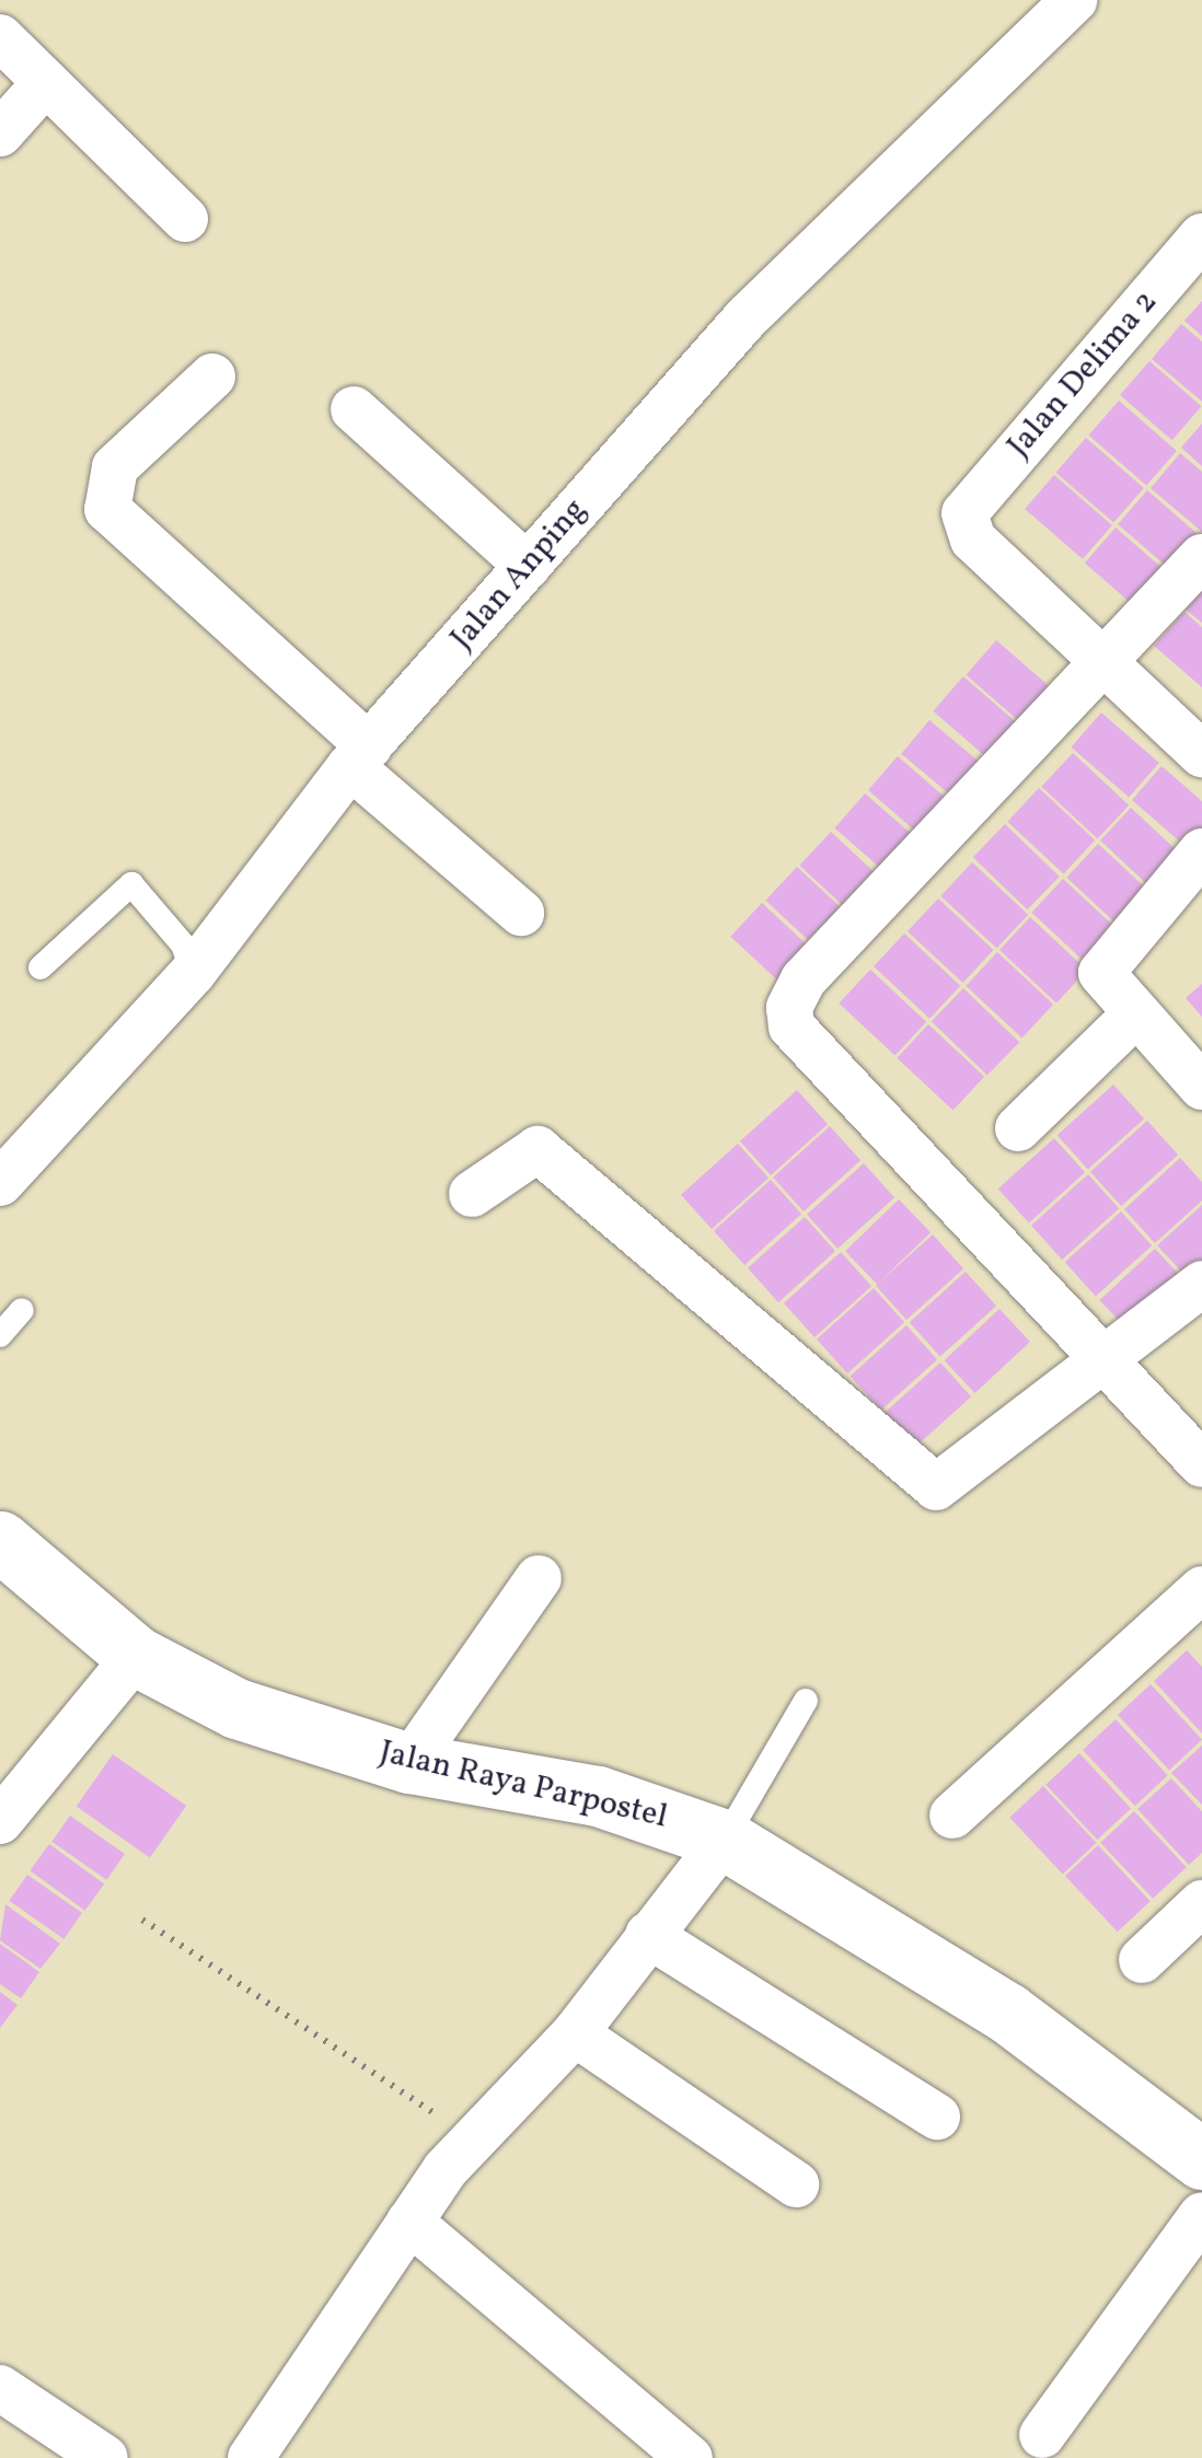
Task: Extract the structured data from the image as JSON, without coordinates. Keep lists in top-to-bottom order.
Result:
{
  "streets": {
    "main road": ["Jalan Raya Parpostel"],
    "street": ["Jalan Delima 2", "Jalan Anping"]
  }
}
